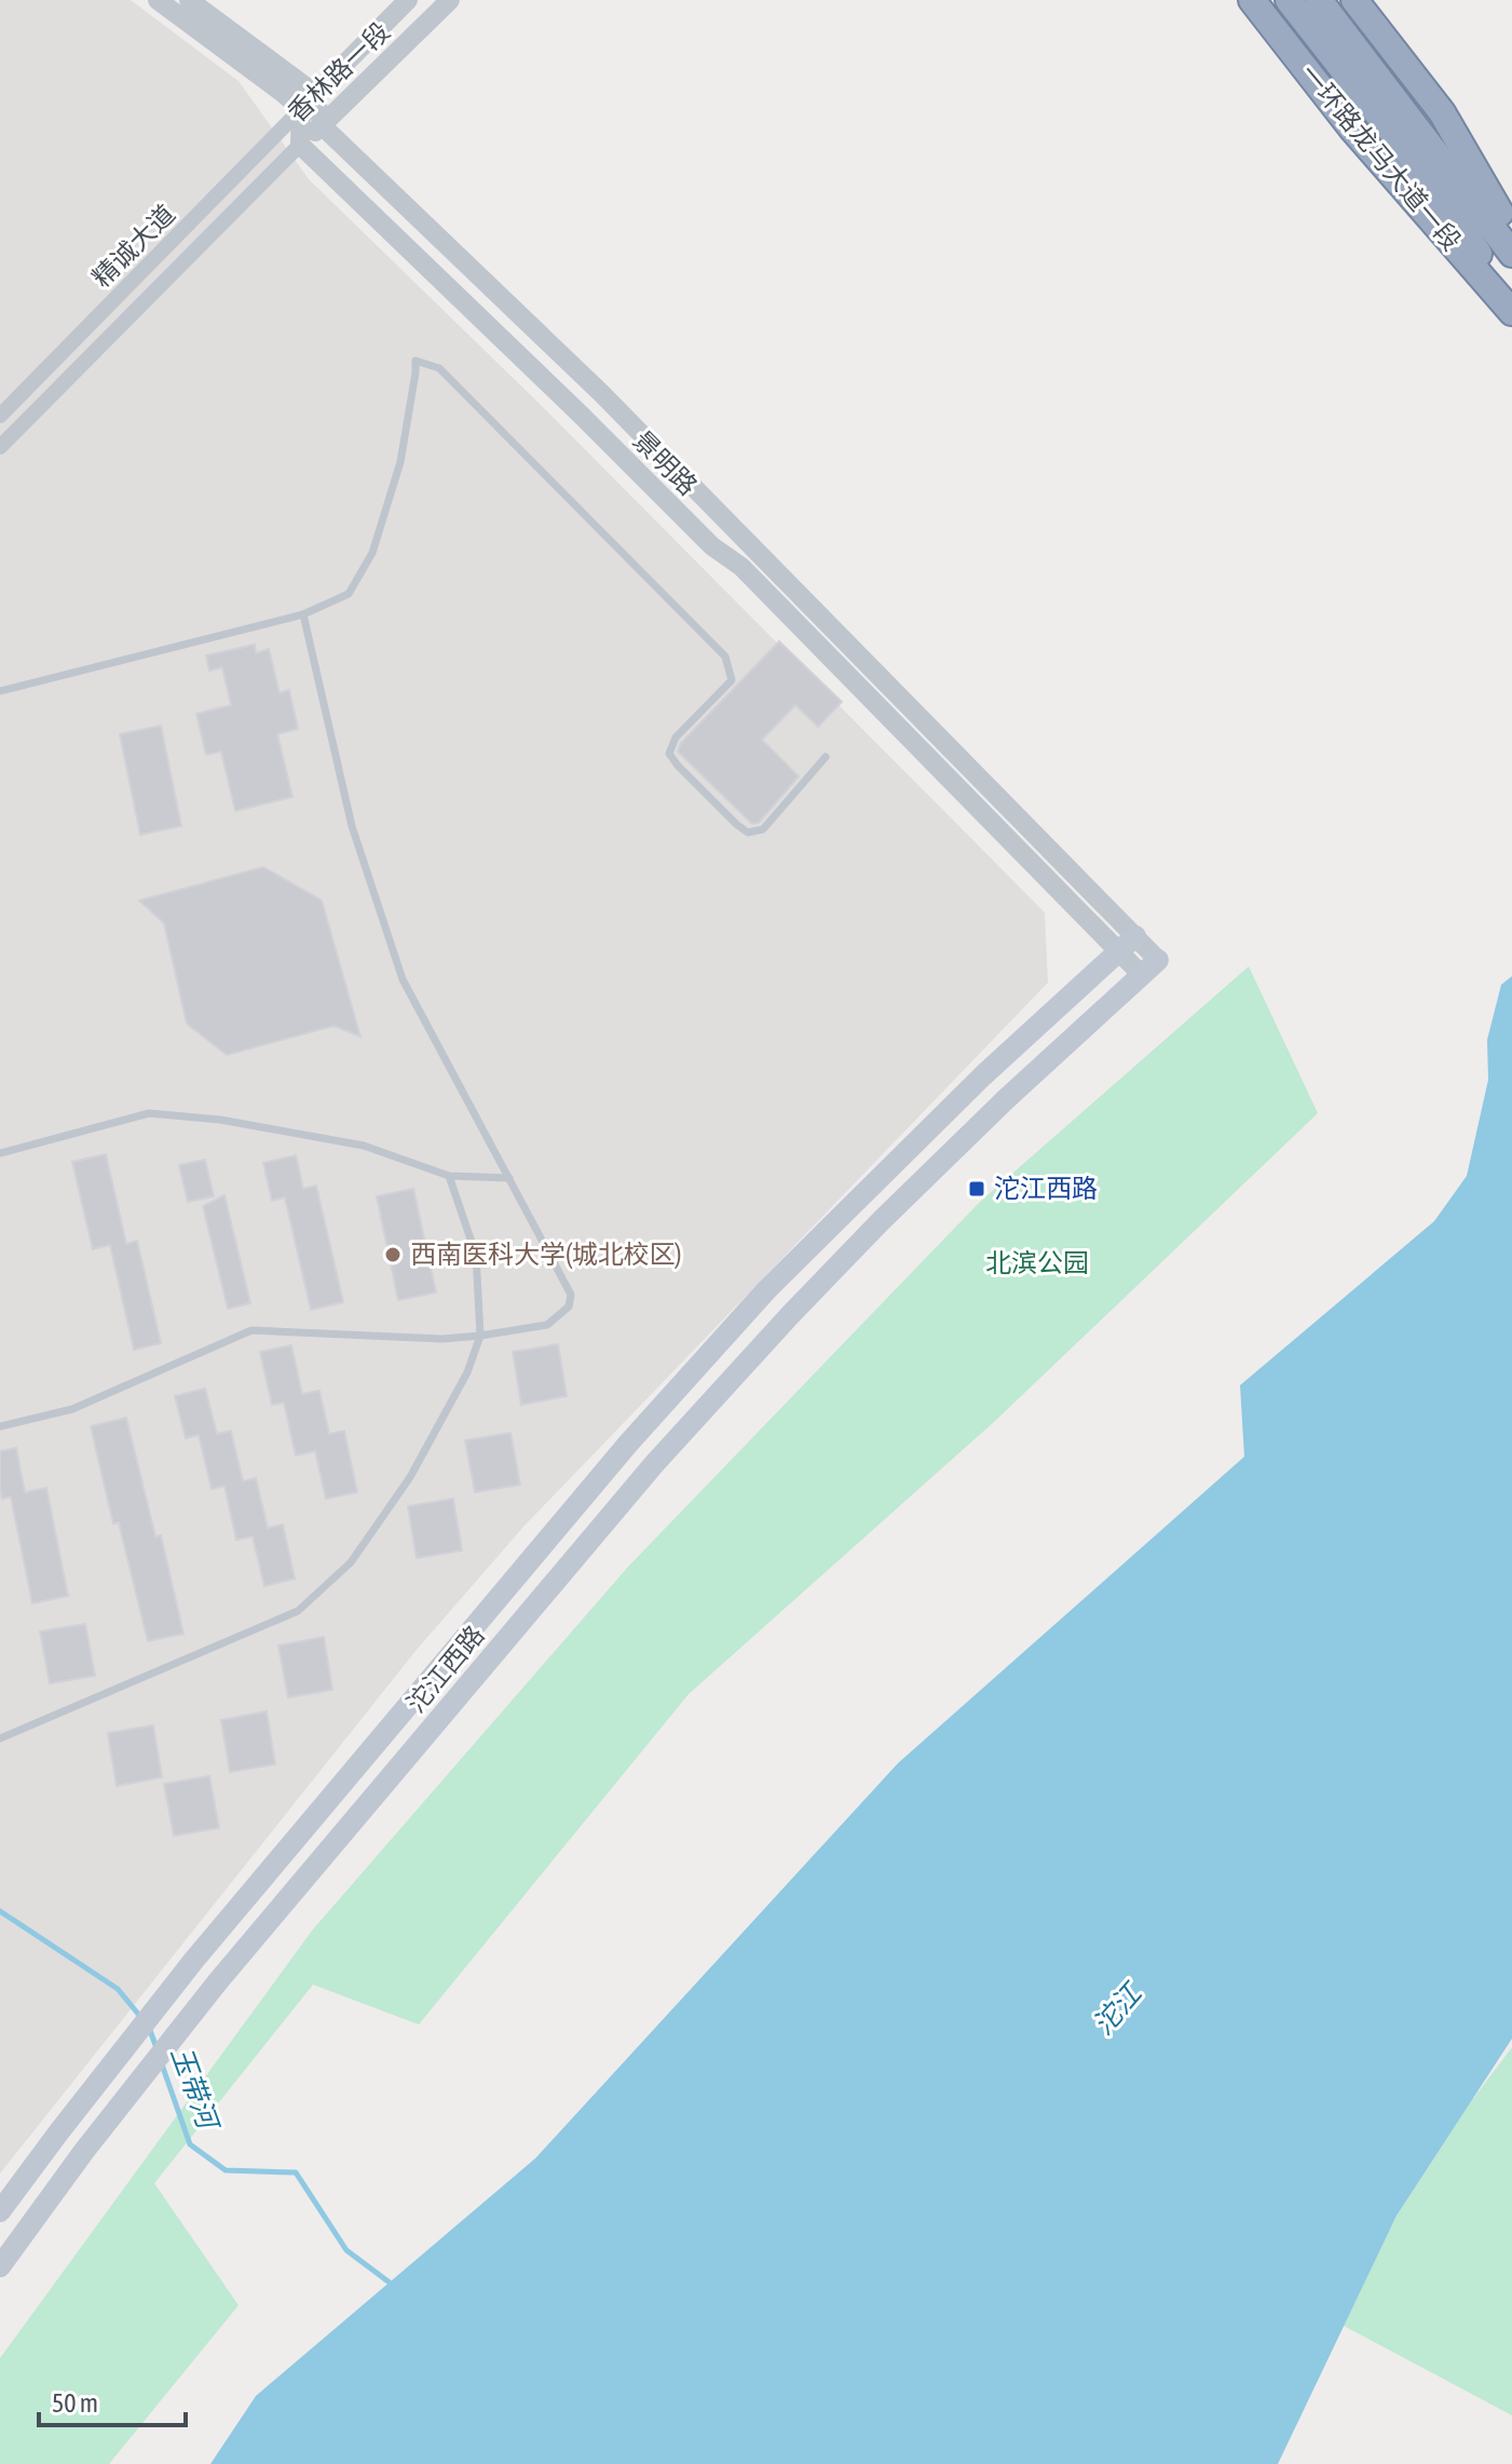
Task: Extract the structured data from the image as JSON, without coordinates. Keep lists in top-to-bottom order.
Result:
{
  "streets": {
    "highway": ["一环路龙马大道一段"],
    "main road": ["沱江西路"],
    "street": ["香林路一段", "精诚大道", "景明路"]
  },
  "crossings": [
    ["香林路一段", "精诚大道"],
    ["香林路一段", "景明路"],
    ["精诚大道", "景明路"],
    ["景明路", "沱江西路"]
  ],
  "water": ["沱江", "玉带河"],
  "parks": ["北滨公园"],
  "places": {
    "transit": ["沱江西路"],
    "other": ["西南医科大学(城北校区)"]
  },
  "scale_bar": "50 m"
}
